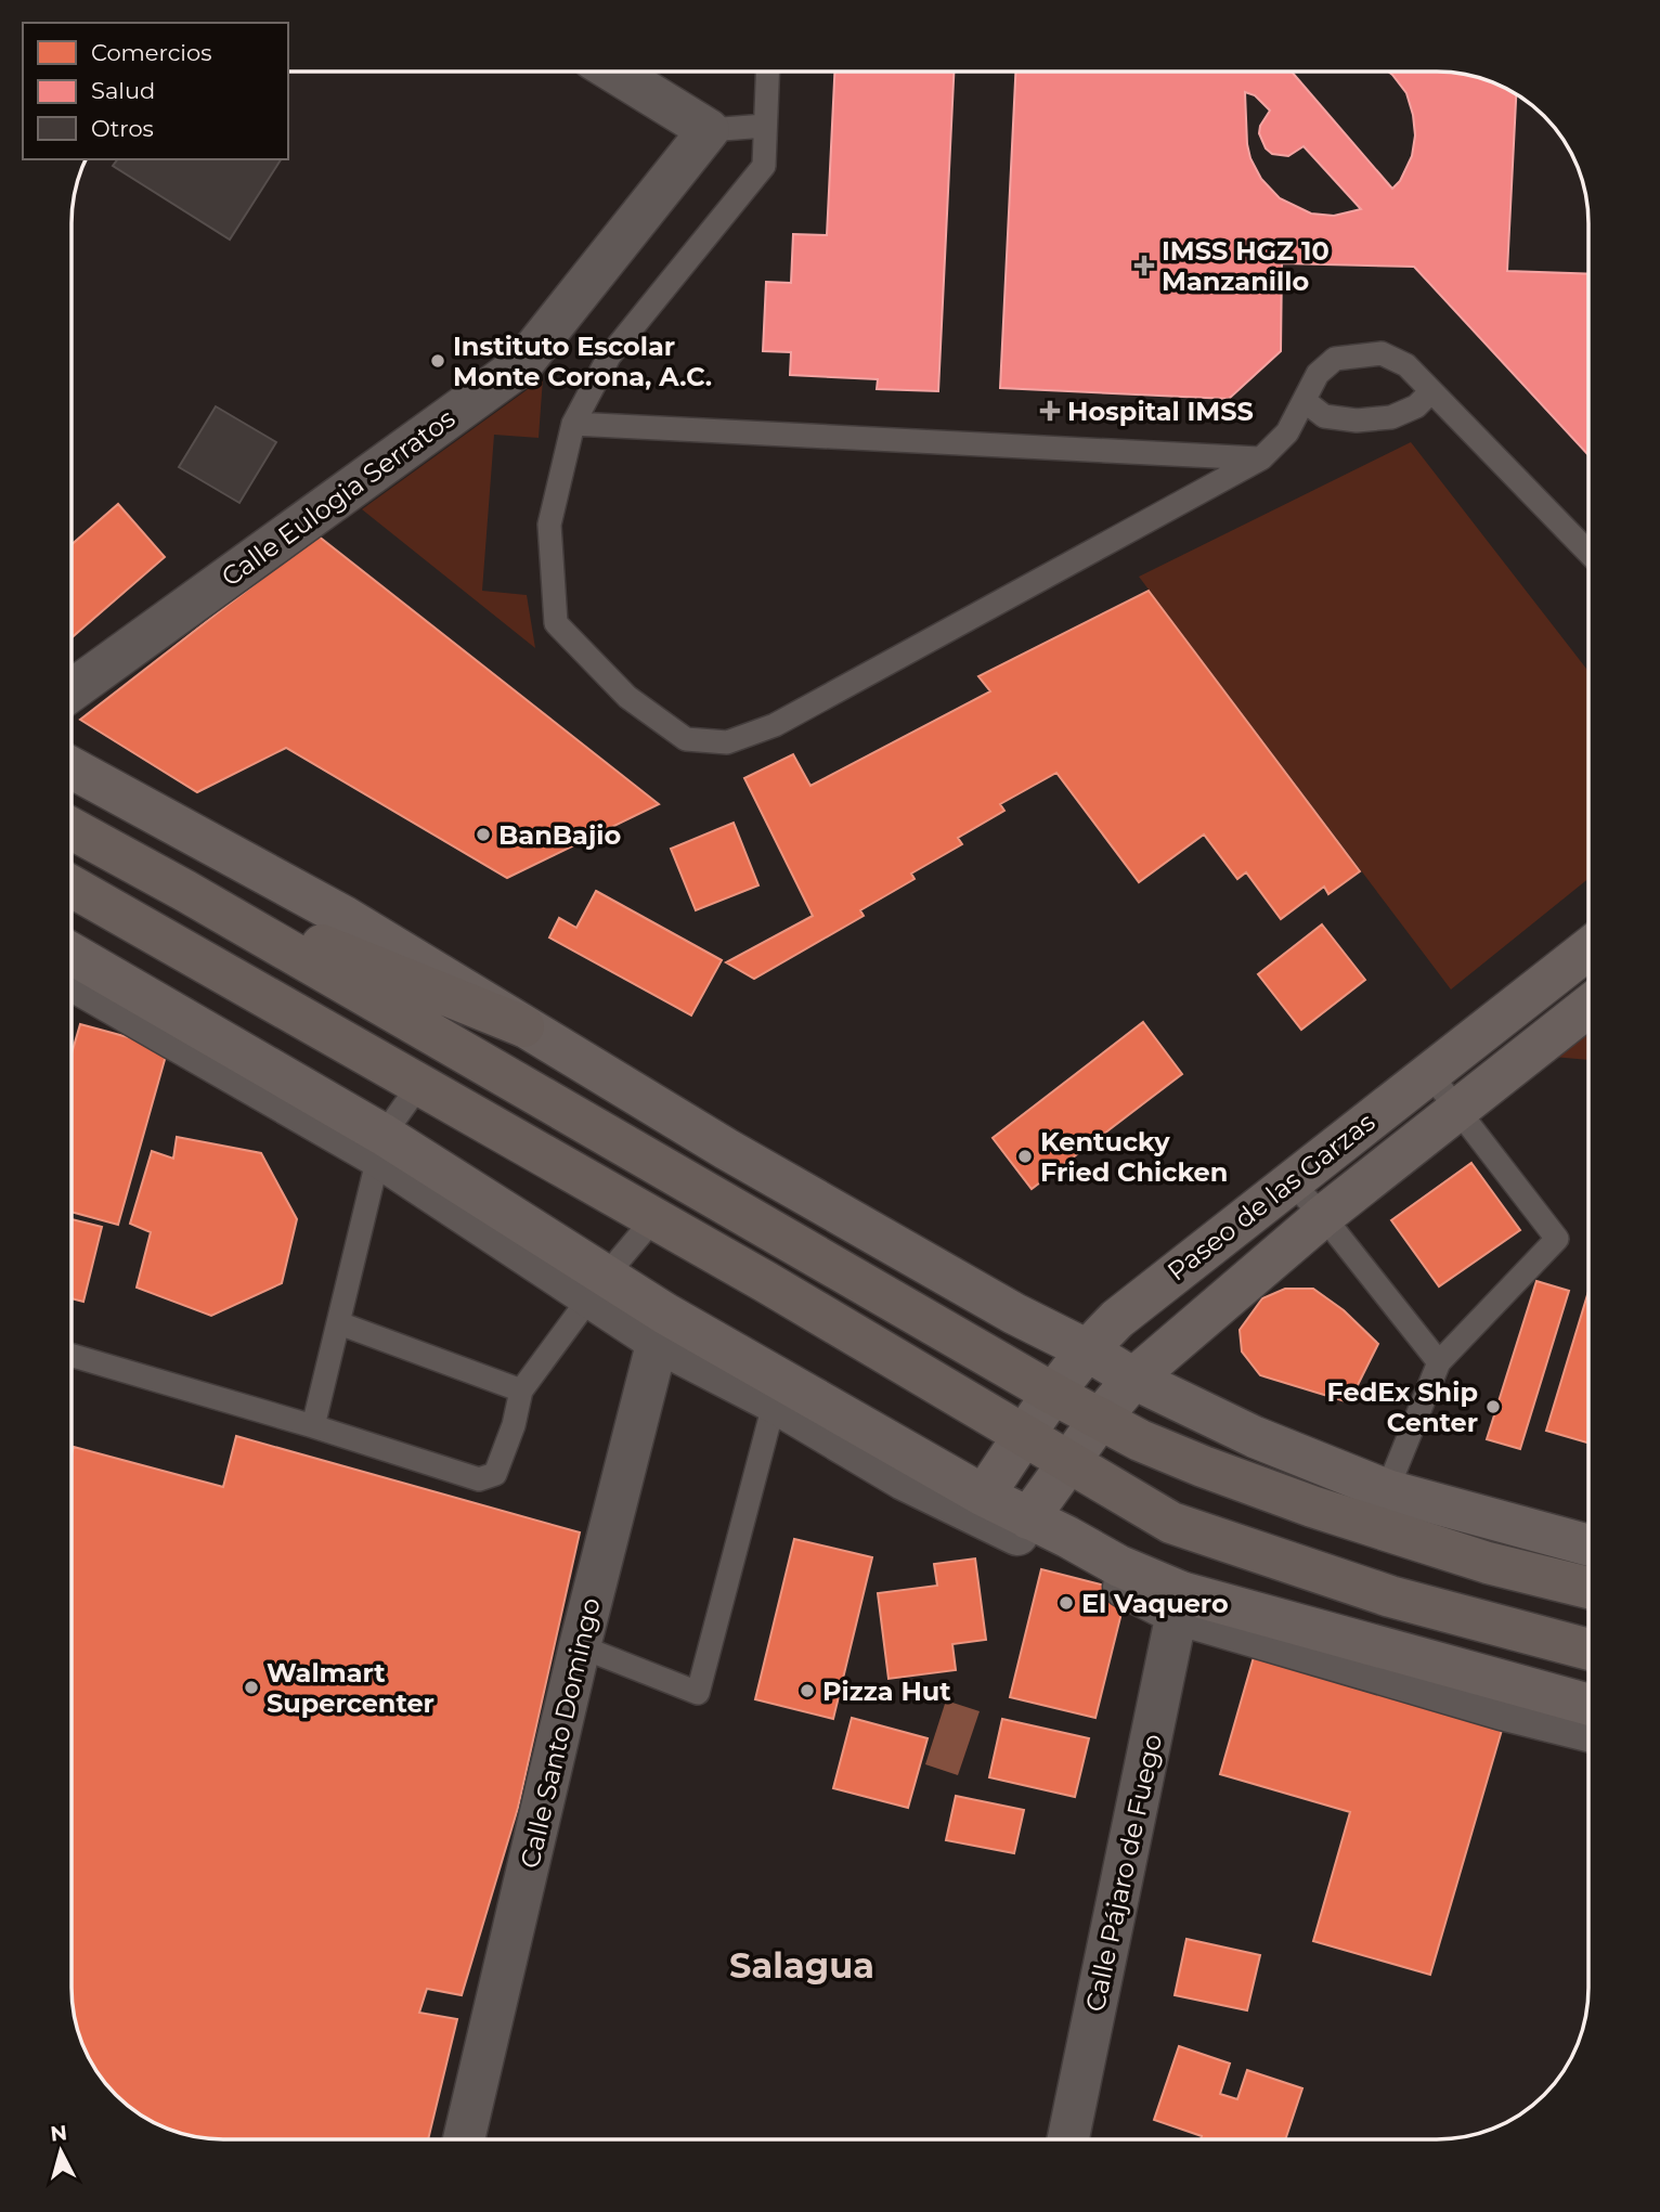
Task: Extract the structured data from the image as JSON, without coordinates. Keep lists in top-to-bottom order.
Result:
{
  "streets": {
    "main road": ["Paseo de las Garzas"],
    "street": ["Calle Eulogia Serratos", "Calle Santo Domingo", "Calle Pájaro de Fuego"]
  },
  "districts": ["Salagua"],
  "places": {
    "health": ["IMSS HGZ 10 Manzanillo", "Hospital IMSS"],
    "other": [
      "Instituto Escolar Monte Corona, A.C.",
      "BanBajio",
      "Kentucky Fried Chicken",
      "FedEx Ship Center",
      "El Vaquero",
      "Walmart Supercenter",
      "Pizza Hut"
    ]
  },
  "legend": ["Comercios", "Salud", "Otros"],
  "north": "top"
}
